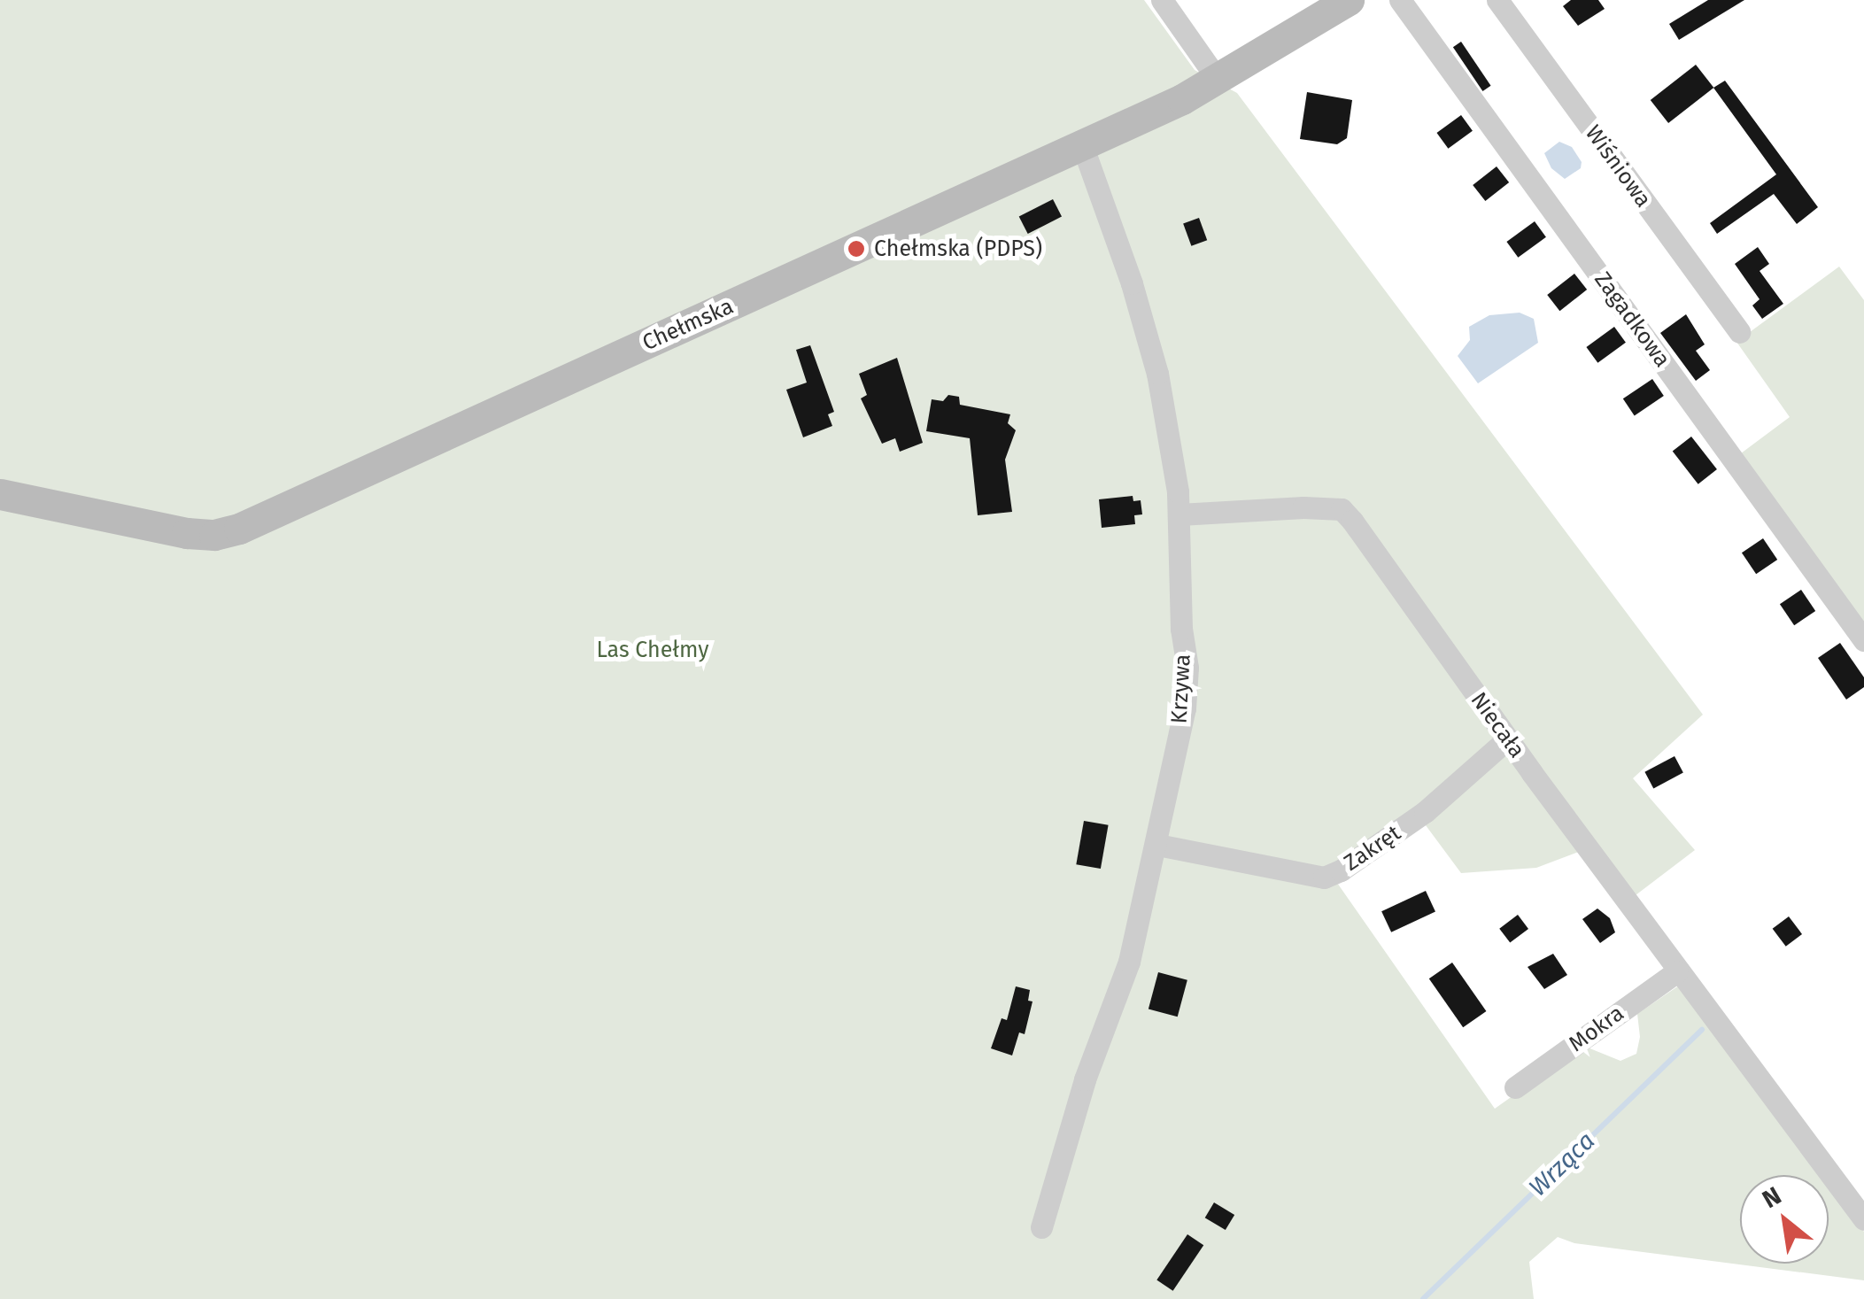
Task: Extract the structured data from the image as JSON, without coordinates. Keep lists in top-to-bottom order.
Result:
{
  "streets": {
    "street": [
      "Wiśniowa",
      "Zagadkowa",
      "Chełmska",
      "Krzywa",
      "Niecała",
      "Zakręt",
      "Mokra"
    ]
  },
  "crossings": [
    ["Chełmska", "Krzywa"],
    ["Krzywa", "Niecała"],
    ["Krzywa", "Zakręt"],
    ["Niecała", "Zakręt"],
    ["Niecała", "Mokra"]
  ],
  "water": ["Wrząca"],
  "parks": ["Las Chełmy"],
  "places": ["Chełmska (PDPS)"],
  "north": "top left"
}
